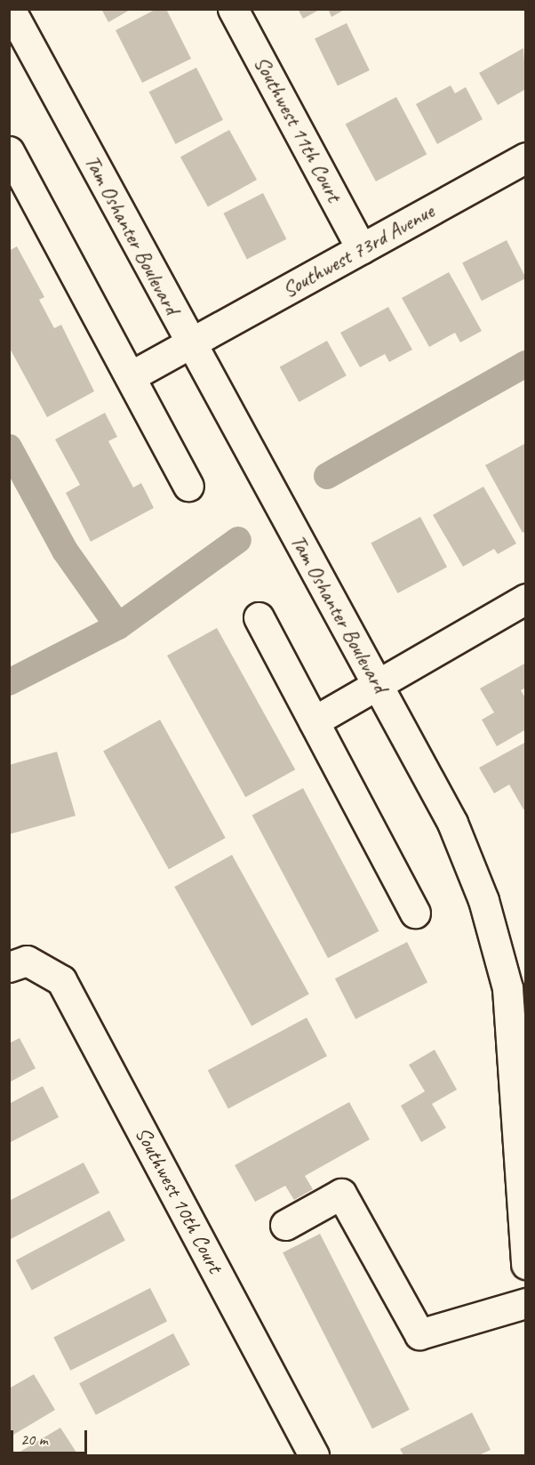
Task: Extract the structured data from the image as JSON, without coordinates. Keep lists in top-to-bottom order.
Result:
{
  "streets": {
    "street": [
      "Southwest 11th Court",
      "Tam Oshanter Boulevard",
      "Southwest 73rd Avenue",
      "Southwest 10th Court"
    ]
  },
  "crossings": [
    ["Southwest 11th Court", "Southwest 73rd Avenue"],
    ["Tam Oshanter Boulevard", "Southwest 73rd Avenue"]
  ],
  "scale_bar": "20 m"
}
